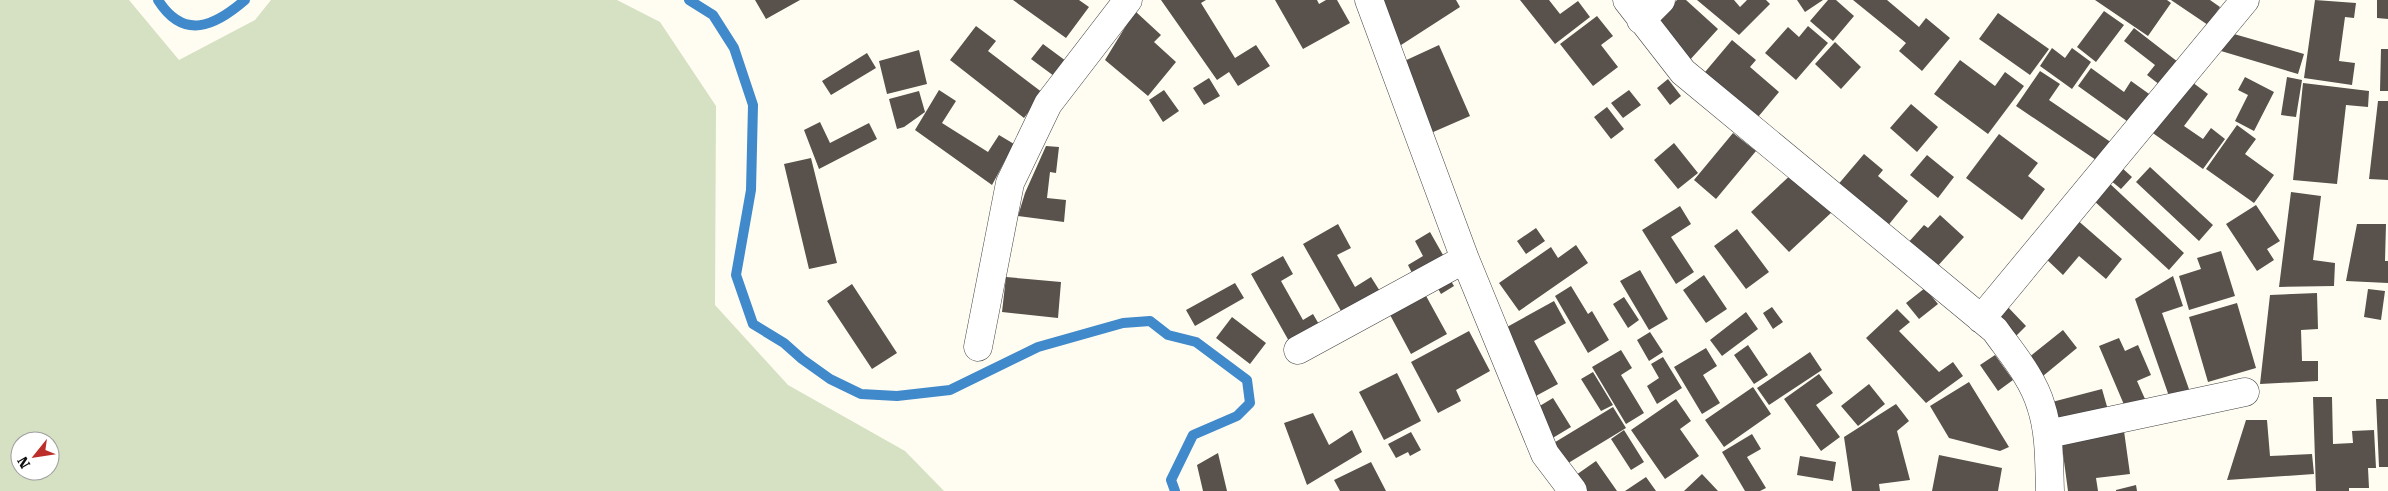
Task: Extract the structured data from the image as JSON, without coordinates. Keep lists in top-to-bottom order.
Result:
{
  "north": "bottom left"
}
